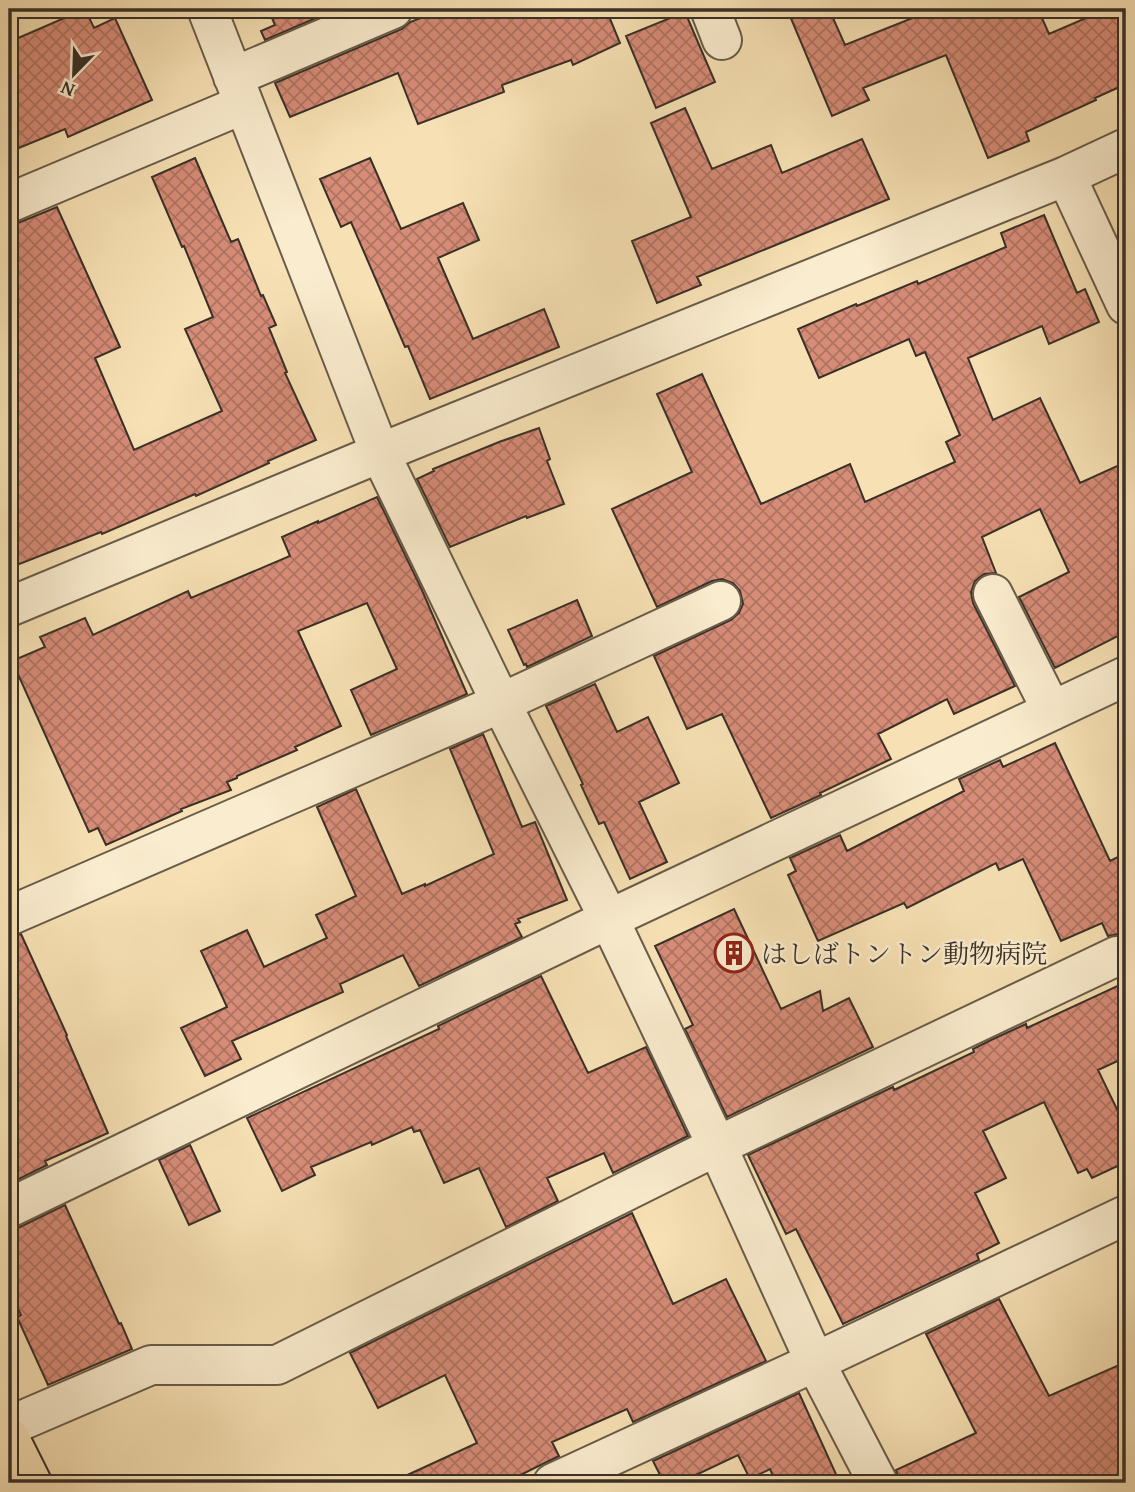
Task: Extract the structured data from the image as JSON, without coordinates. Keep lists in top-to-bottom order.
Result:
{
  "places": {
    "building": ["はしばトントン動物病院"]
  },
  "north": "bottom left"
}
